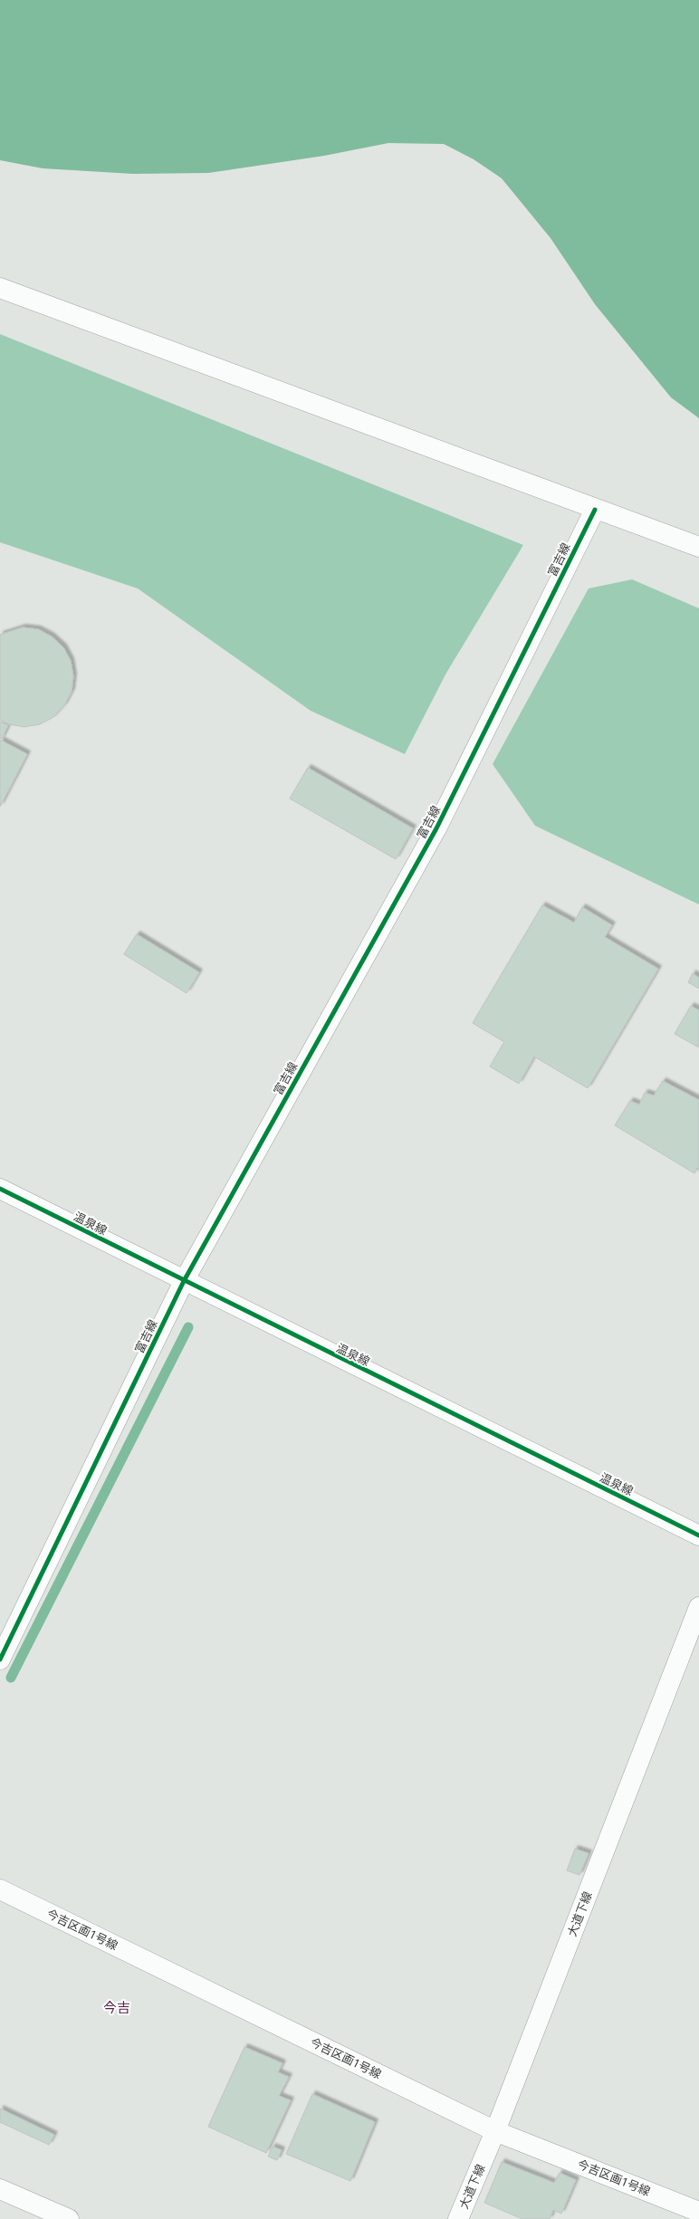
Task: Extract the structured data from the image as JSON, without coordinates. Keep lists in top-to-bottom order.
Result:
{
  "streets": {
    "street": [
      "富吉線",
      "温泉線",
      "大道下線",
      "今吉区画1号線"
    ]
  },
  "crossings": [
    ["富吉線", "温泉線"],
    ["大道下線", "今吉区画1号線"]
  ],
  "districts": ["今吉"]
}
